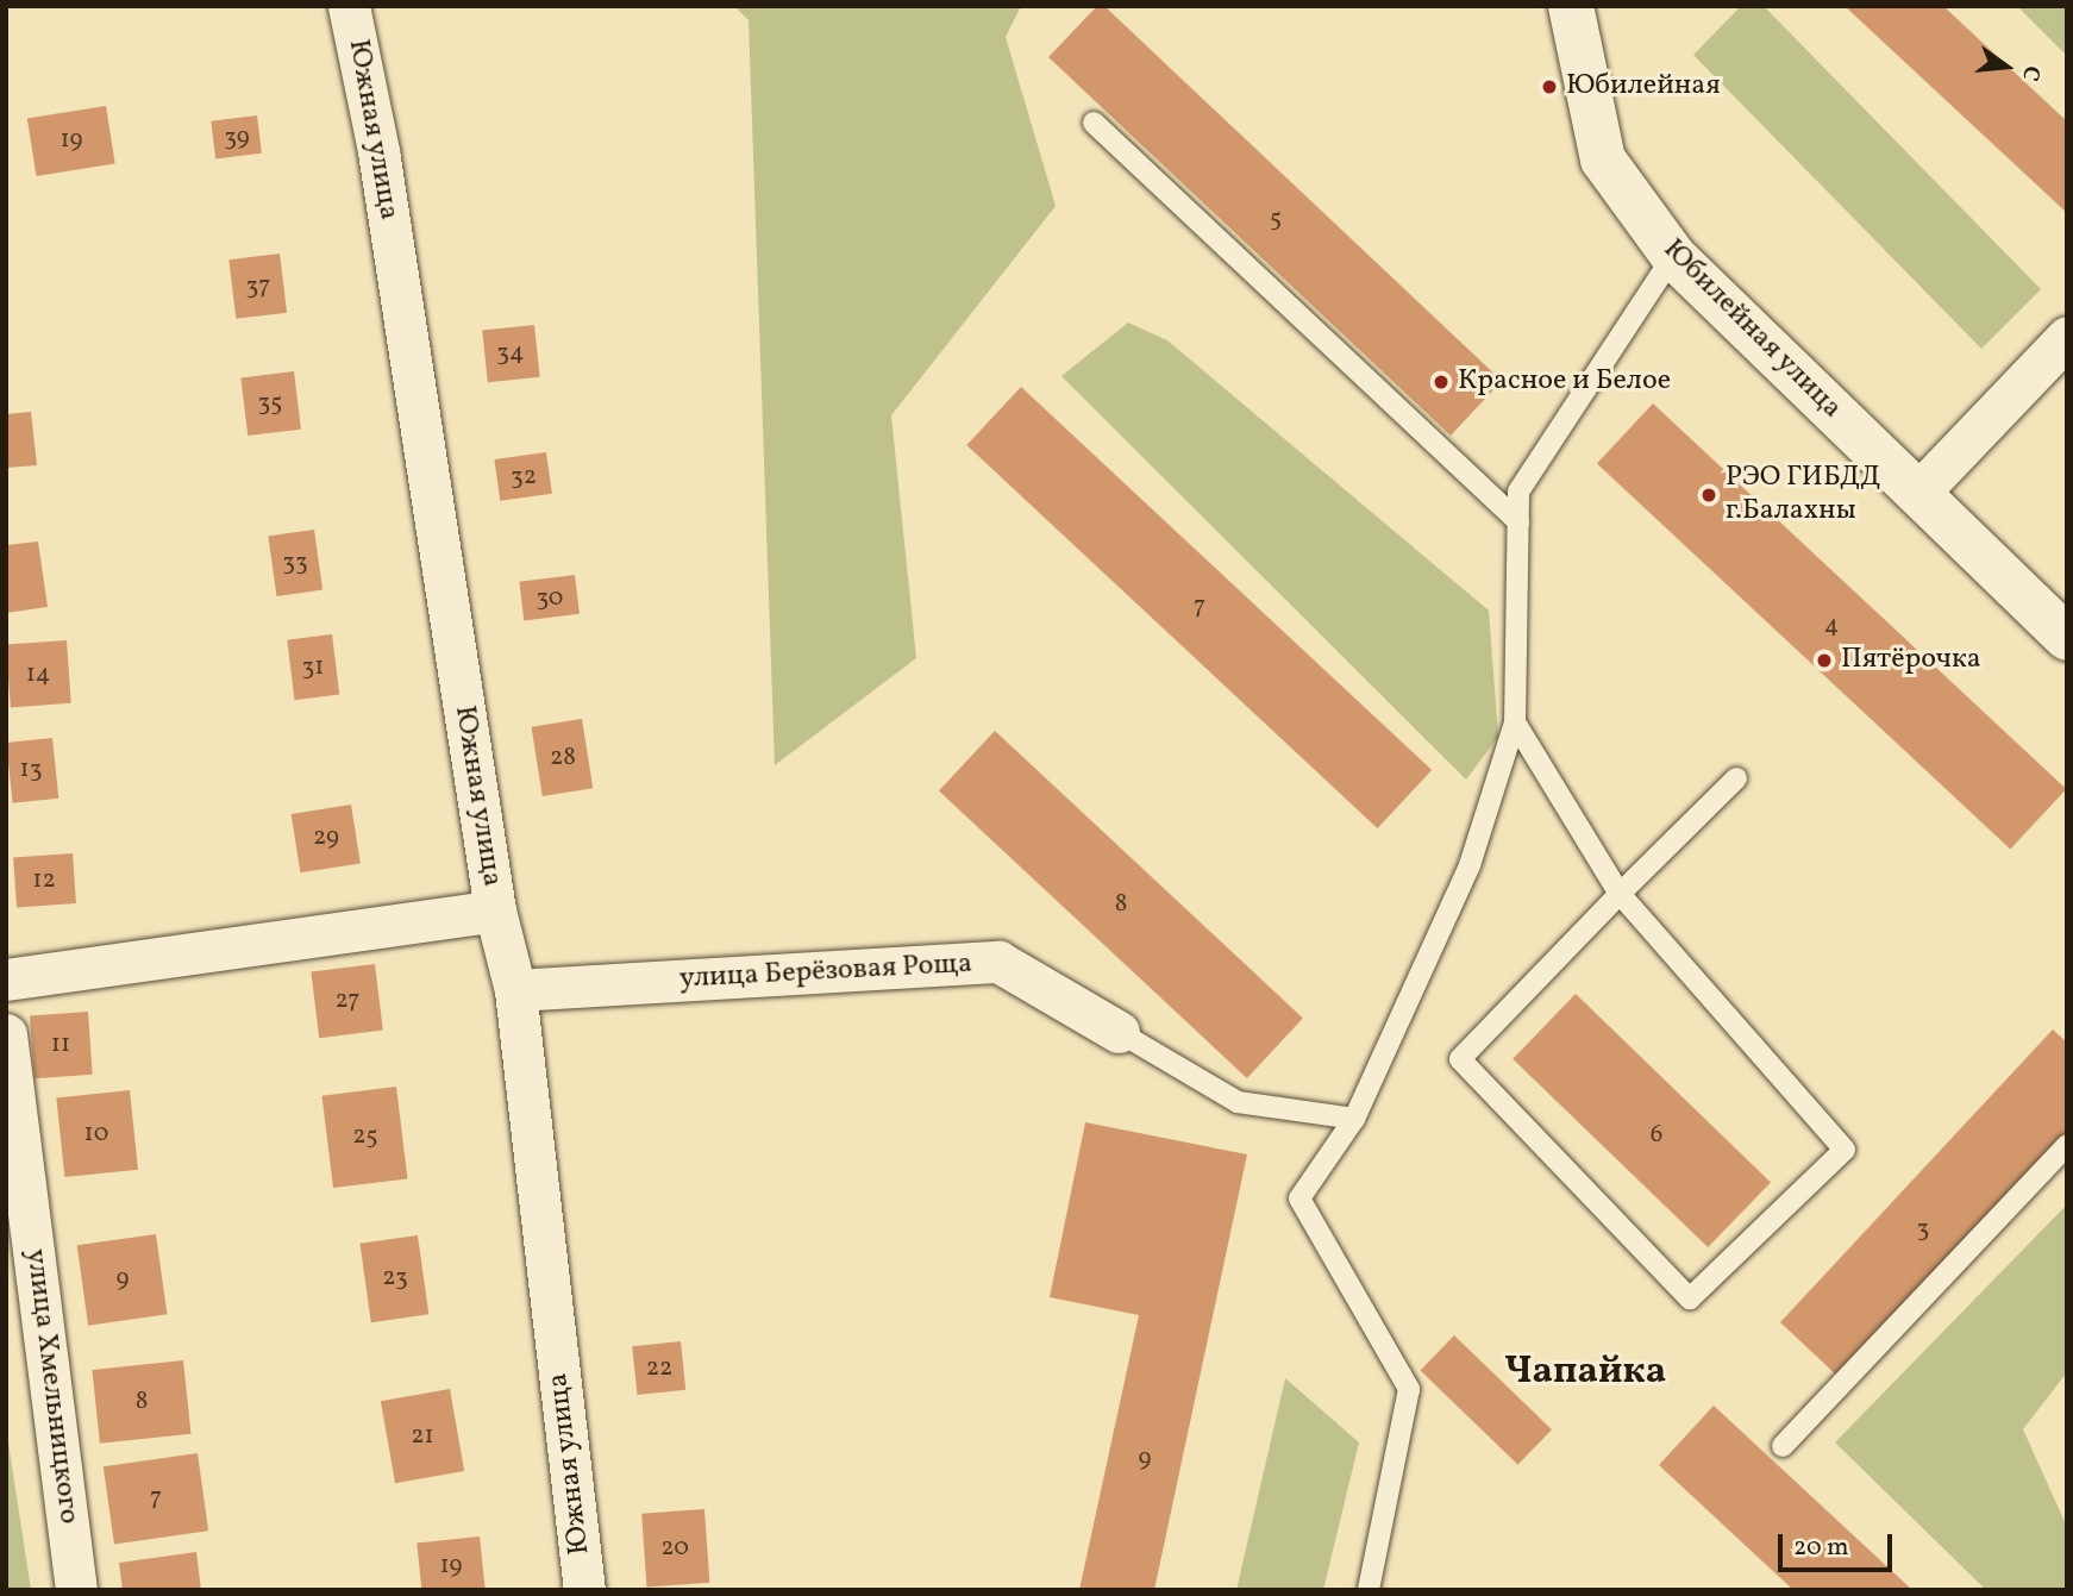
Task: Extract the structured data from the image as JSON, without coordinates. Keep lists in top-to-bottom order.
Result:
{
  "streets": {
    "street": [
      "Южная улица",
      "Юбилейная улица",
      "улица Берёзовая Роща",
      "улица Хмельницкого"
    ]
  },
  "crossings": [
    ["Южная улица", "улица Берёзовая Роща"]
  ],
  "districts": ["Чапайка"],
  "places": [
    "Юбилейная",
    "Красное и Белое",
    "РЭО ГИБДД г.Балахны",
    "Пятёрочка"
  ],
  "house_numbers": [
    "39",
    "19",
    "5",
    "37",
    "34",
    "35",
    "32",
    "33",
    "30",
    "7",
    "4",
    "31",
    "14",
    "28",
    "13",
    "29",
    "12",
    "8",
    "27",
    "11",
    "10",
    "6",
    "25",
    "3",
    "23",
    "9",
    "22",
    "8",
    "21",
    "9",
    "7",
    "20",
    "19"
  ],
  "scale_bar": "20 m",
  "north": "right"
}
